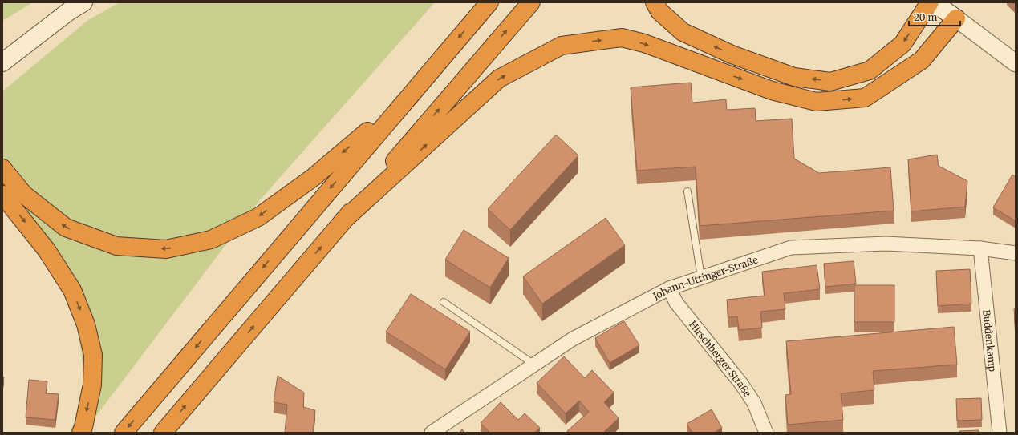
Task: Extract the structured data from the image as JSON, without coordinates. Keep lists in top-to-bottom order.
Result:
{
  "streets": {
    "street": ["Johann-Uttinger-Straße", "Buddenkamp", "Hirschberger Straße"]
  },
  "crossings": [
    ["Johann-Uttinger-Straße", "Buddenkamp"],
    ["Johann-Uttinger-Straße", "Hirschberger Straße"]
  ],
  "scale_bar": "20 m"
}
